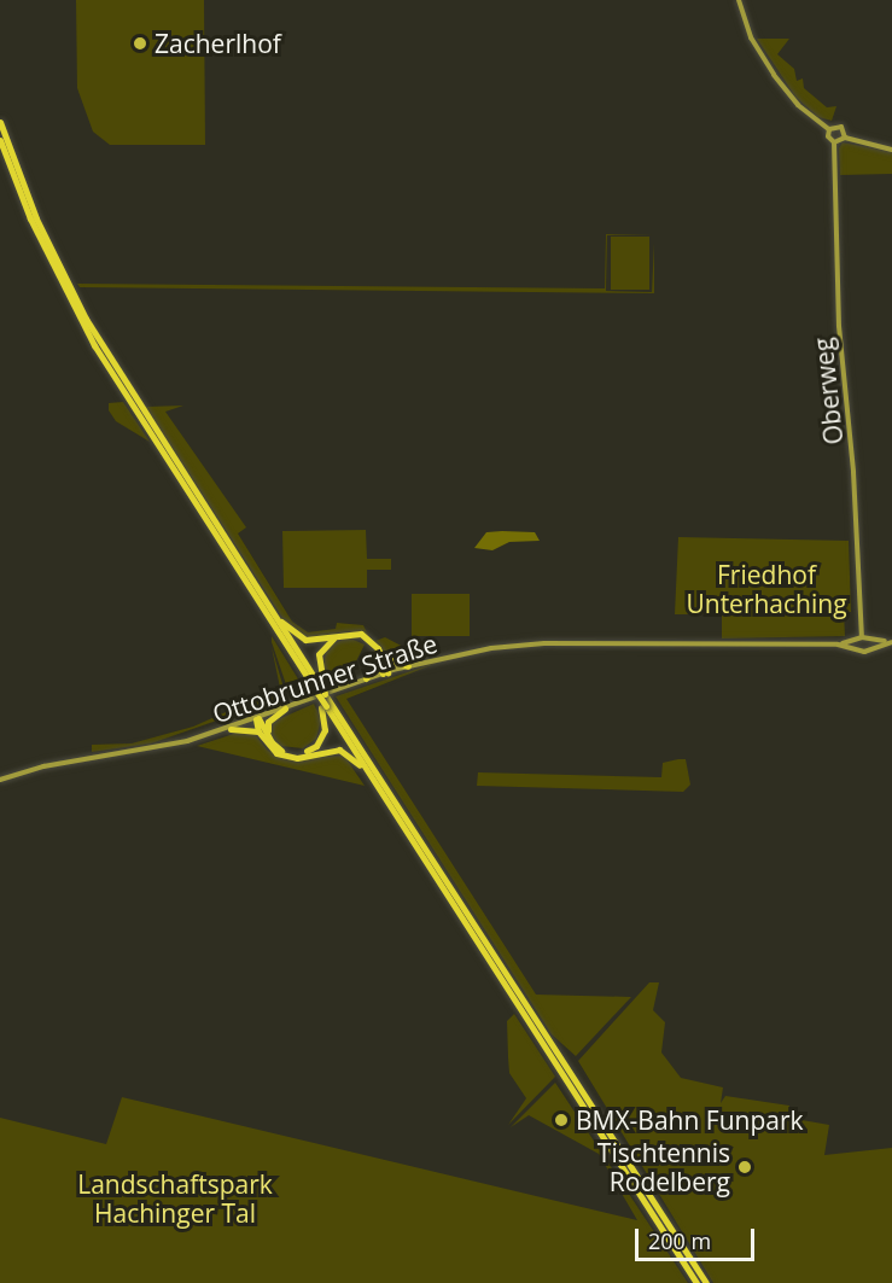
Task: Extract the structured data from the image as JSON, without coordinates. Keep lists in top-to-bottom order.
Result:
{
  "streets": {
    "main road": ["Oberweg", "Ottobrunner Straße"]
  },
  "crossings": [
    ["Oberweg", "Ottobrunner Straße"]
  ],
  "parks": ["Friedhof Unterhaching", "Landschaftspark Hachinger Tal"],
  "places": ["Zacherlhof", "BMX-Bahn Funpark", "Tischtennis Rodelberg"],
  "scale_bar": "200 m"
}
